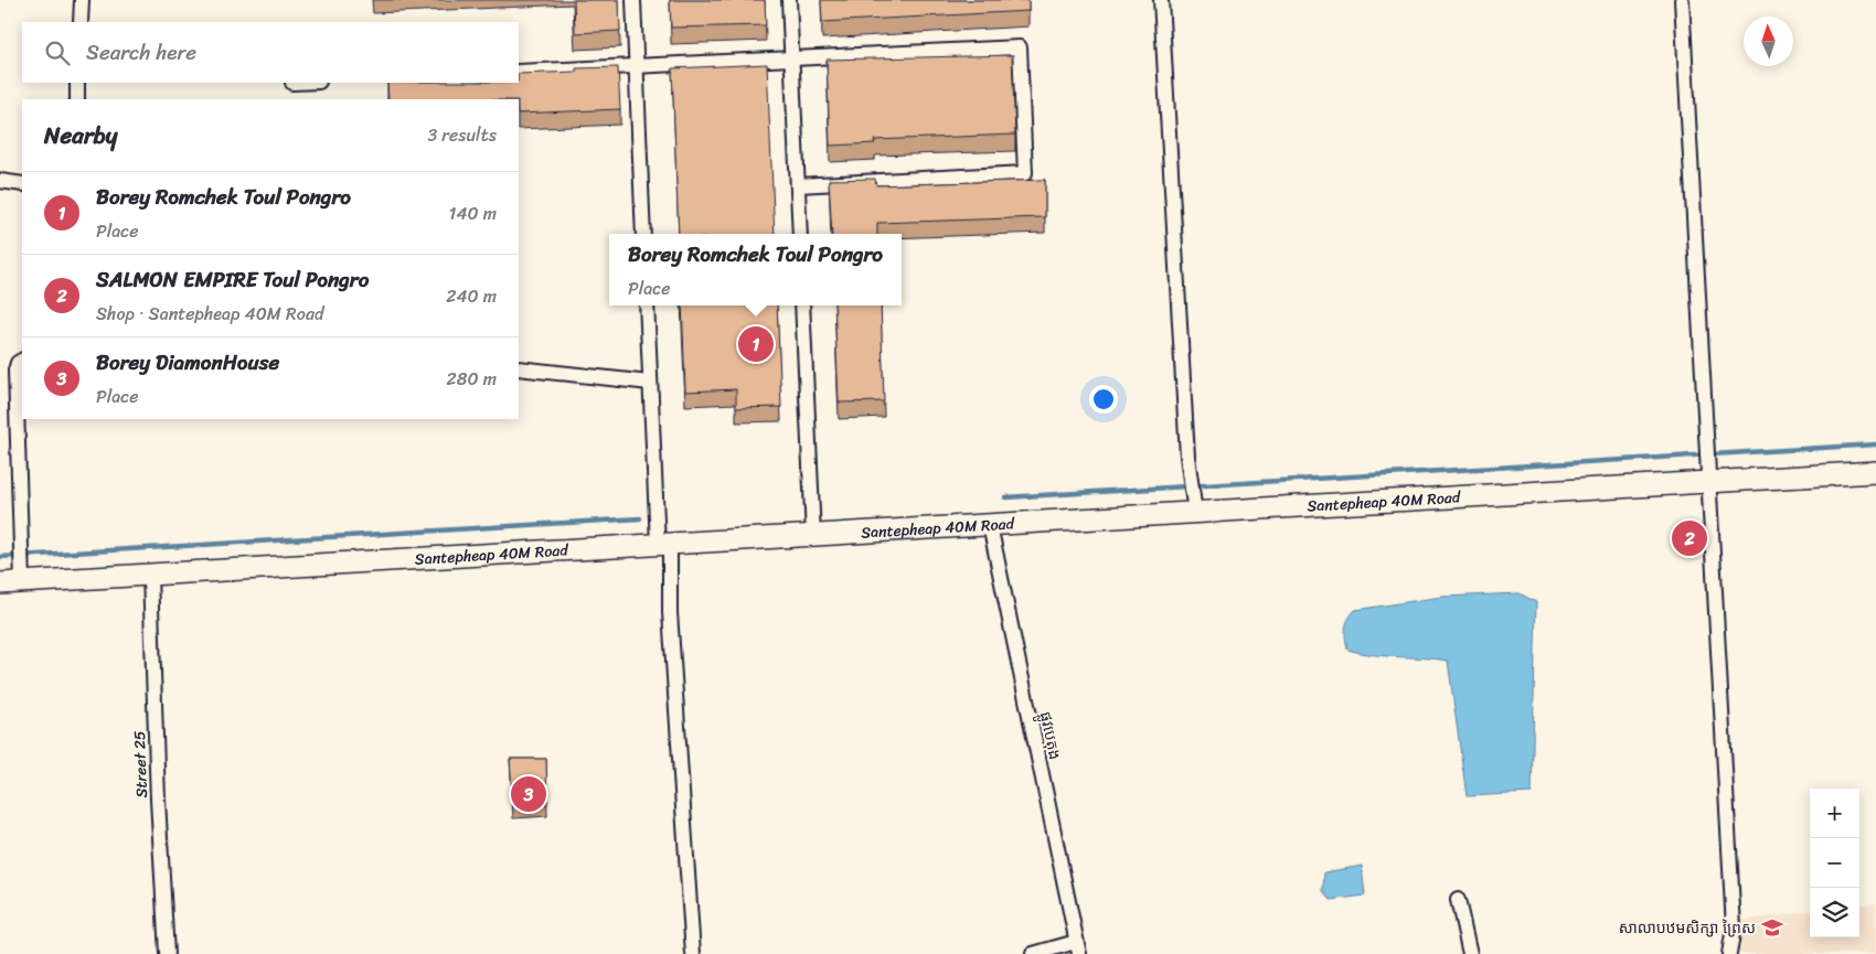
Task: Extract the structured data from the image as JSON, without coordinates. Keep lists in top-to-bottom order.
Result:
{
  "streets": {
    "main road": ["Santepheap 40M Road"],
    "street": ["ផ្លូវបេតុង", "Street 25"]
  },
  "crossings": [
    ["Santepheap 40M Road", "ផ្លូវបេតុង"],
    ["Santepheap 40M Road", "Street 25"]
  ],
  "places": {
    "school or university": ["សាលាបឋមសិក្សា ព្រៃស"]
  },
  "north": "top",
  "page": {
    "search": "Search here",
    "heading": ["Nearby", "3 results"],
    "list": [
      {
        "mark": "1",
        "name": "Borey Romchek Toul Pongro",
        "note": "Place",
        "value": "140 m"
      },
      {
        "mark": "2",
        "name": "SALMON EMPIRE Toul Pongro",
        "note": "Shop · Santepheap 40M Road",
        "value": "240 m"
      },
      {
        "mark": "3",
        "name": "Borey DiamonHouse",
        "note": "Place",
        "value": "280 m"
      }
    ],
    "popup": ["Borey Romchek Toul Pongro", "Place"],
    "pins": ["1", "2", "3"],
    "map_buttons": ["+", "−"]
  }
}
